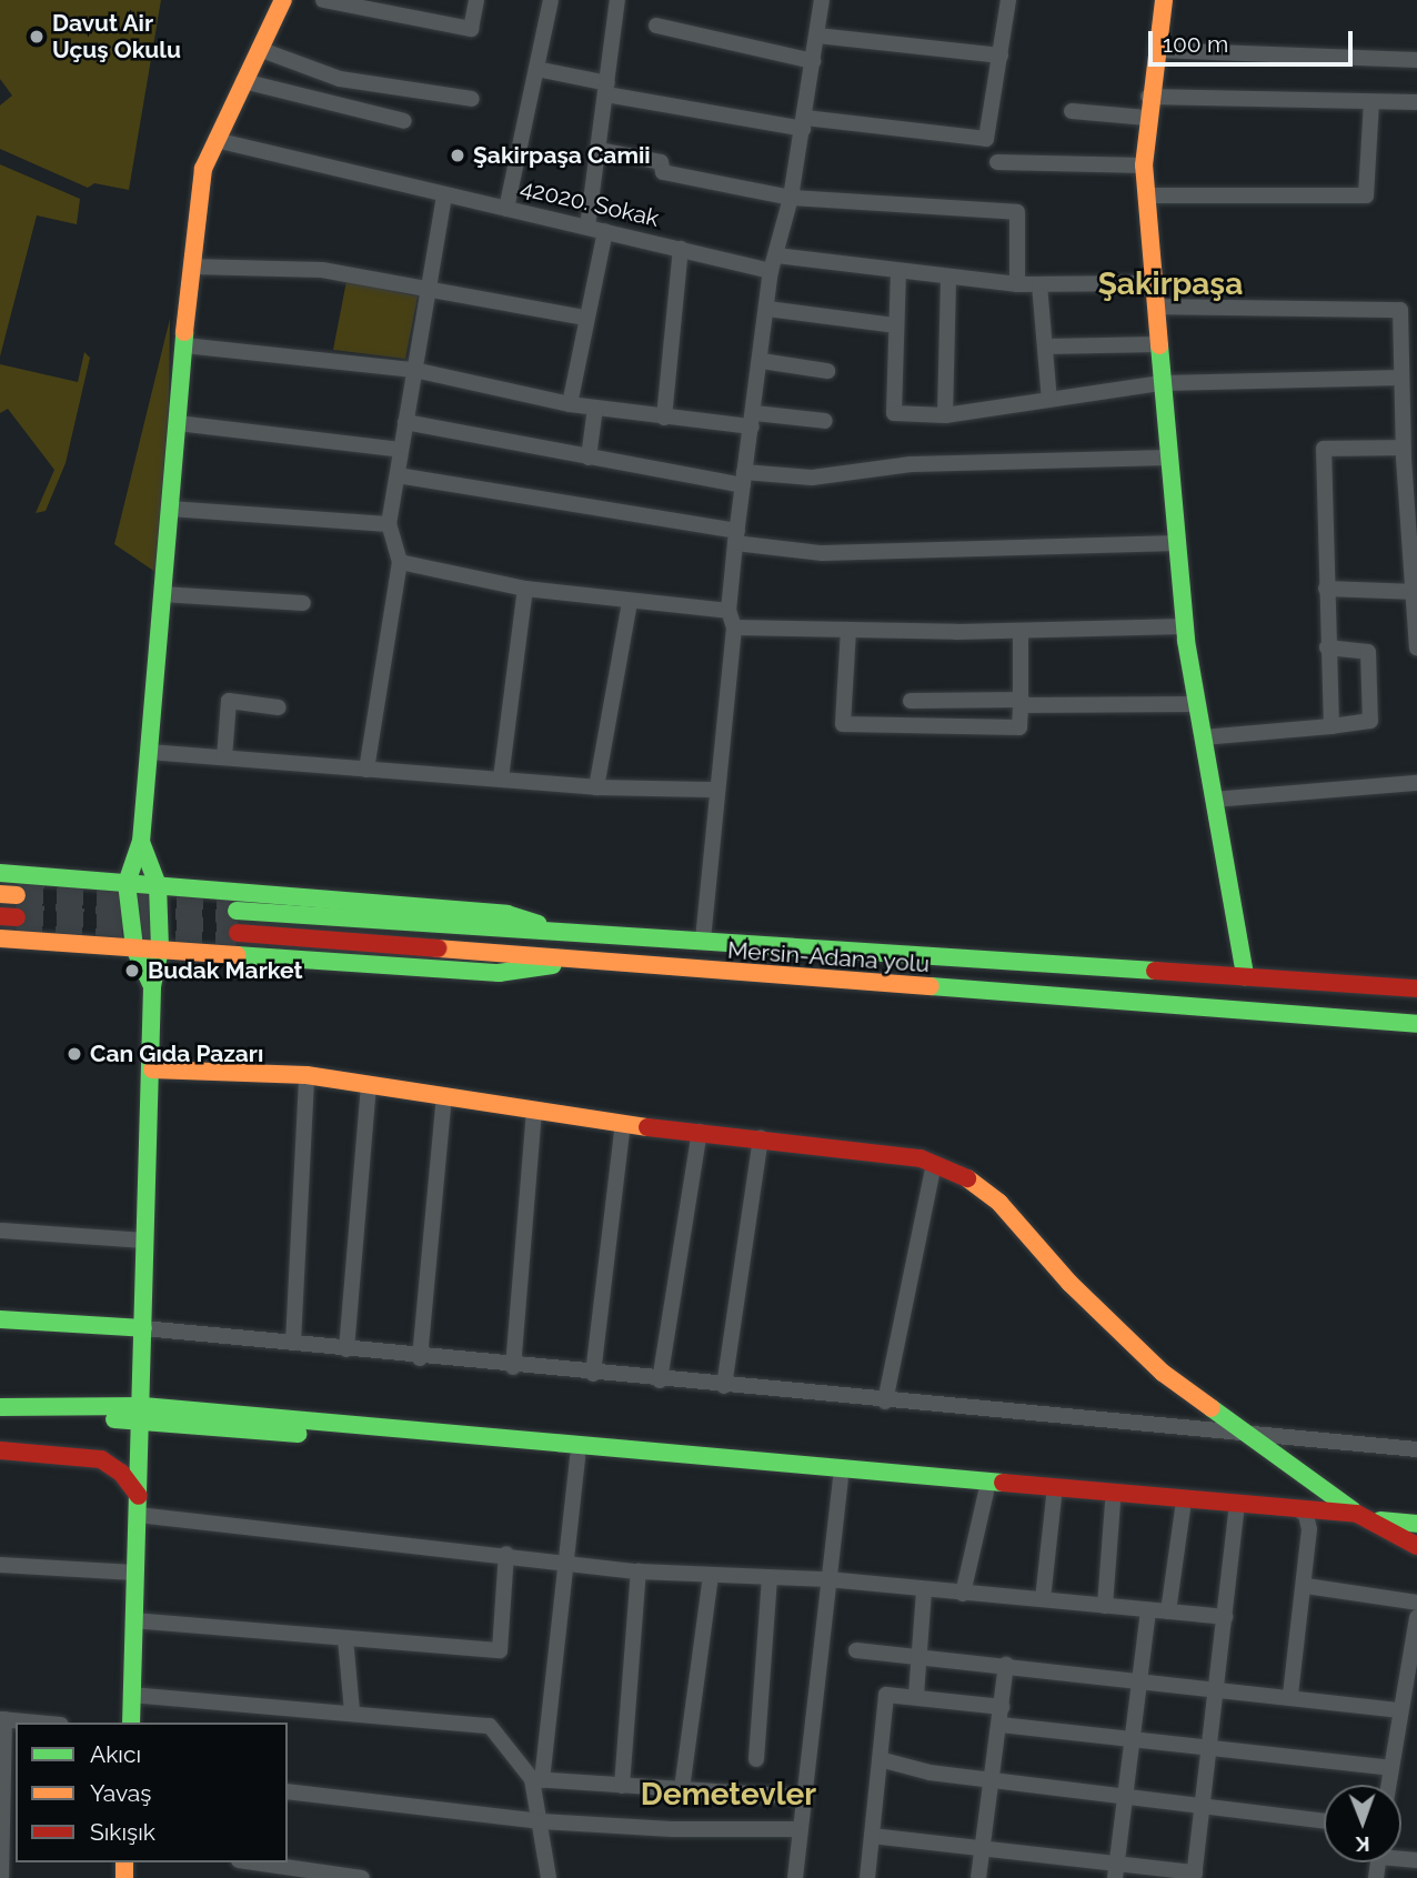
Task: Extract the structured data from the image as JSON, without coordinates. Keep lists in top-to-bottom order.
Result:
{
  "streets": {
    "main road": ["Mersin-Adana yolu"],
    "street": ["42020. Sokak"]
  },
  "districts": ["Şakirpaşa", "Demetevler"],
  "places": [
    "Davut Air Uçuş Okulu",
    "Şakirpaşa Camii",
    "Budak Market",
    "Can Gıda Pazarı"
  ],
  "legend": ["Akıcı", "Yavaş", "Sıkışık"],
  "scale_bar": "100 m",
  "north": "bottom"
}
